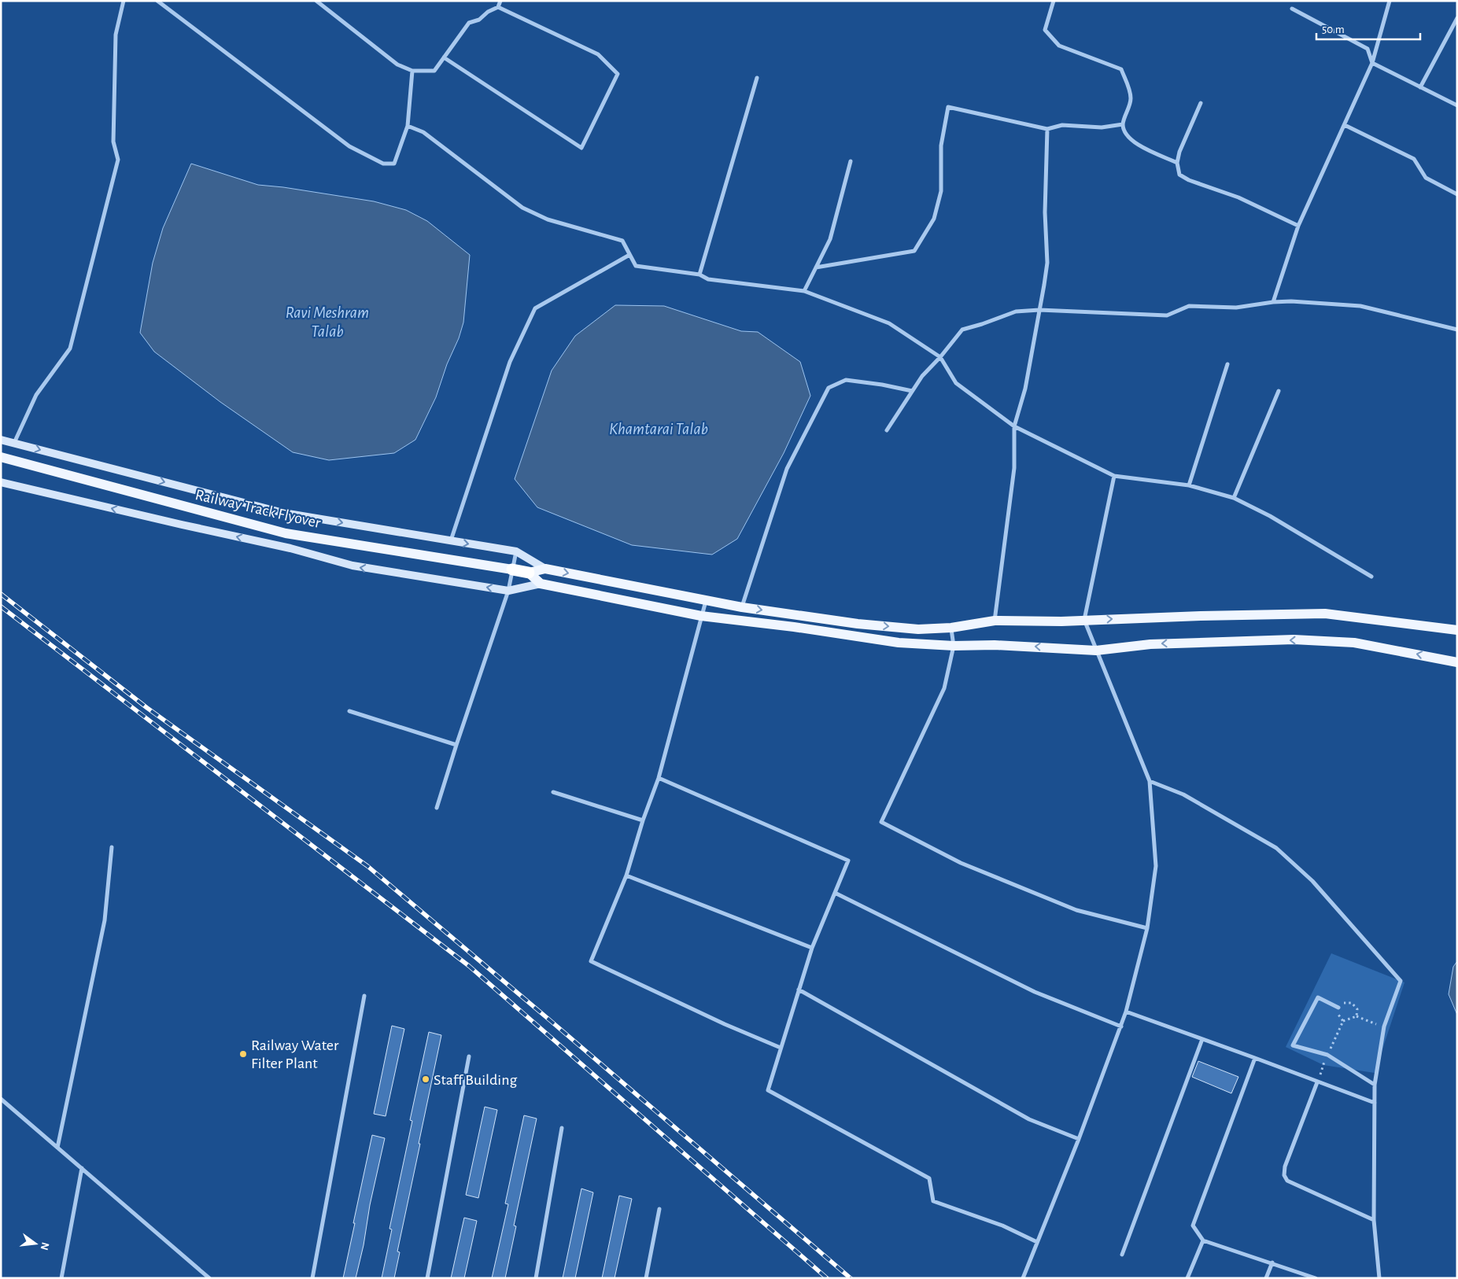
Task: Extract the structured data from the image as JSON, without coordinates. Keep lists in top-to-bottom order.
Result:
{
  "streets": {
    "main road": ["Railway Track Flyover"]
  },
  "water": ["Ravi Meshram Talab", "Khamtarai Talab"],
  "places": ["Railway Water Filter Plant", "Staff Building"],
  "scale_bar": "50 m",
  "north": "right"
}
